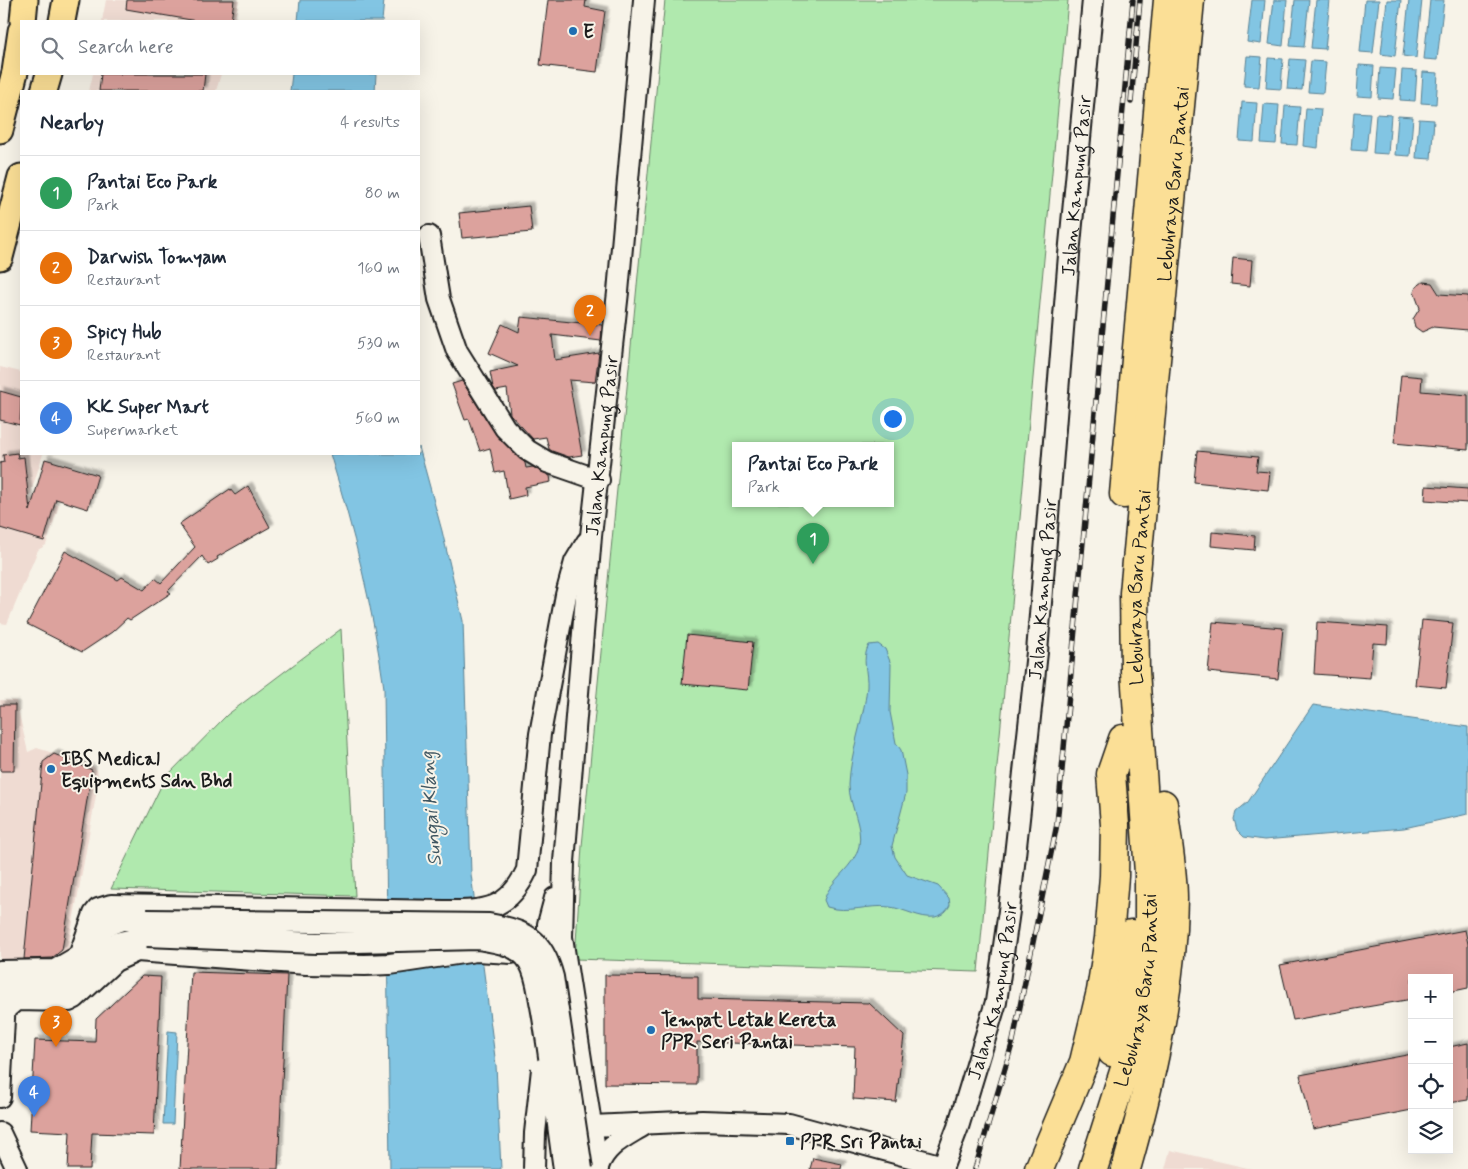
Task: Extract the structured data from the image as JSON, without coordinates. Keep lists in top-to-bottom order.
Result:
{
  "streets": {
    "highway": ["Lebuhraya Baru Pantai"],
    "street": ["Jalan Kampung Pasir"]
  },
  "water": ["Sungai Klang"],
  "places": {
    "other": ["E", "IBS Medical Equipments Sdn Bhd", "Tempat Letak Kereta PPR Seri Pantai"],
    "transit": ["PPR Sri Pantai"]
  },
  "page": {
    "search": "Search here",
    "heading": ["Nearby", "4 results"],
    "list": [
      {
        "mark": "1",
        "name": "Pantai Eco Park",
        "note": "Park",
        "value": "80 m"
      },
      {
        "mark": "2",
        "name": "Darwish Tomyam",
        "note": "Restaurant",
        "value": "160 m"
      },
      {
        "mark": "3",
        "name": "Spicy Hub",
        "note": "Restaurant",
        "value": "530 m"
      },
      {
        "mark": "4",
        "name": "KK Super Mart",
        "note": "Supermarket",
        "value": "560 m"
      }
    ],
    "pins": [
      "2",
      "1",
      "3",
      "4"
    ],
    "popup": ["Pantai Eco Park", "Park"],
    "map_buttons": ["+", "−"]
  }
}
